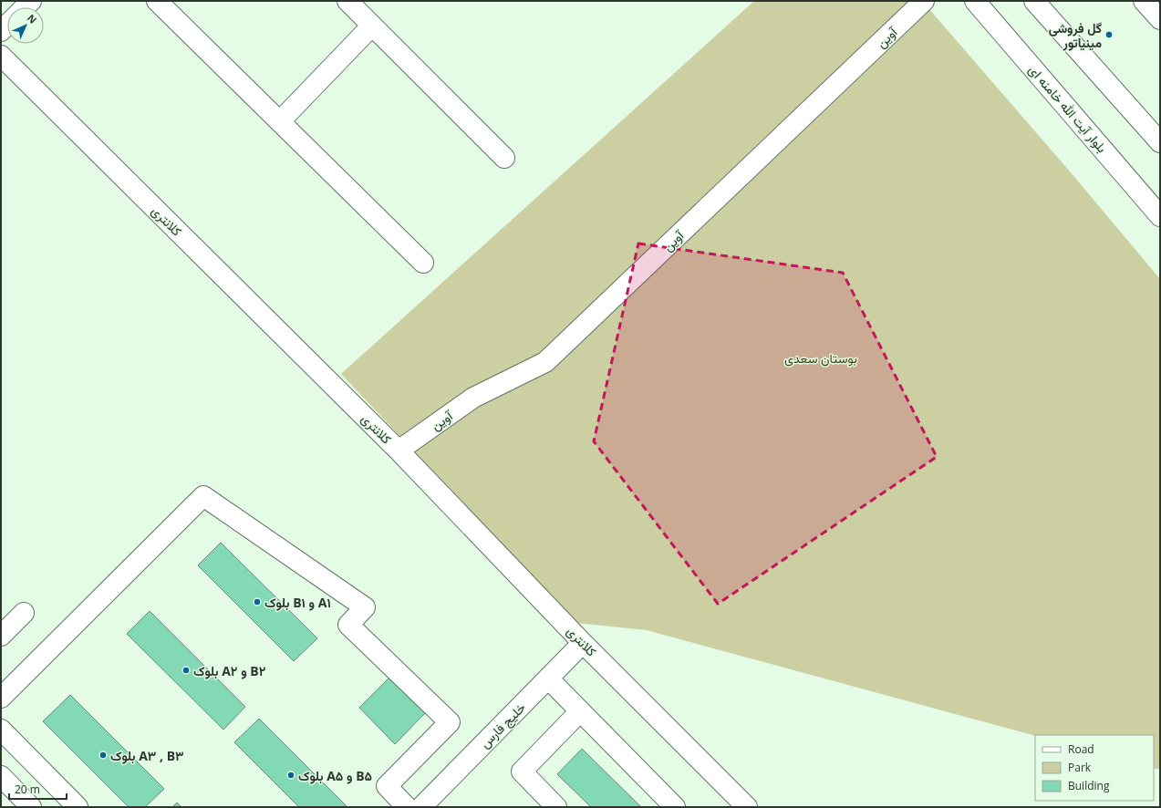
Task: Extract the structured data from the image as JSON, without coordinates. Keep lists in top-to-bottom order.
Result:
{
  "streets": {
    "street": [
      "آوین",
      "بلوار آیت الله خامنه ای",
      "کلانتری",
      "خلیج فارس"
    ]
  },
  "crossings": [
    ["آوین", "کلانتری"],
    ["کلانتری", "خلیج فارس"]
  ],
  "parks": ["بوستان سعدی"],
  "places": [
    "گل فروشی مینیاتور",
    "بلوک B۱ و A۱",
    "بلوک A۲ و B۲",
    "بلوک A۳ , B۳",
    "بلوک A۵ و B۵"
  ],
  "legend": ["Road", "Park", "Building"],
  "scale_bar": "20 m",
  "north": "top right"
}
